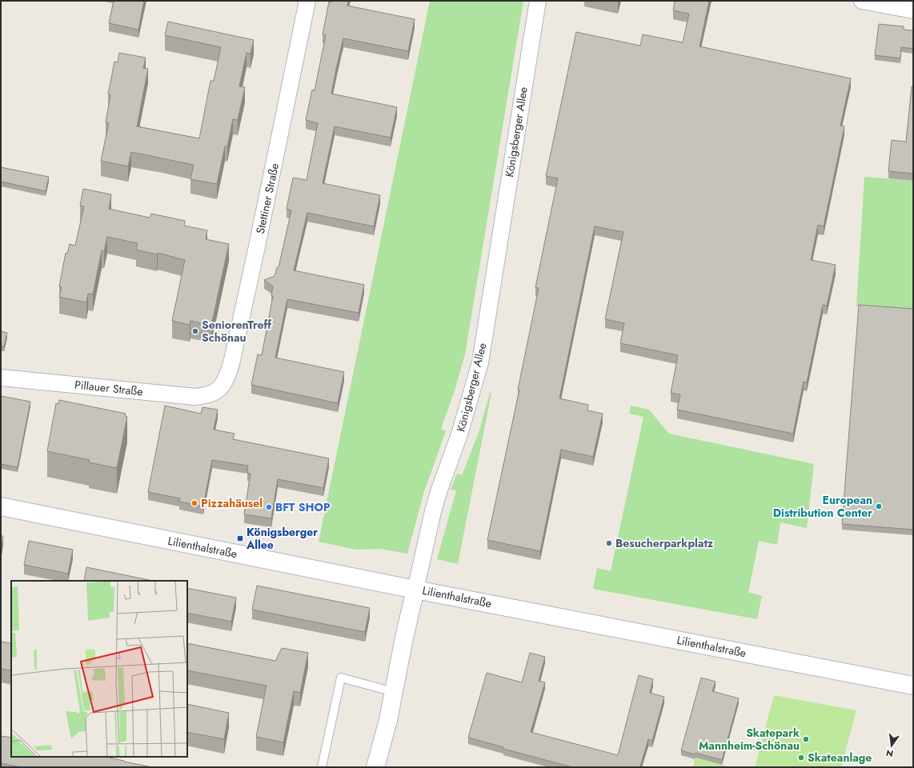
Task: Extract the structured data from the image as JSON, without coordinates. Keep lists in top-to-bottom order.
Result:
{
  "streets": {
    "street": [
      "Königsberger Allee",
      "Stettiner Straße",
      "Pillauer Straße",
      "Lilienthalstraße"
    ]
  },
  "crossings": [
    ["Königsberger Allee", "Lilienthalstraße"],
    ["Stettiner Straße", "Pillauer Straße"]
  ],
  "places": {
    "other": [
      "SeniorenTreff Schönau",
      "Pizzahäusel",
      "European Distribution Center",
      "BFT SHOP",
      "Besucherparkplatz",
      "Skatepark Mannheim-Schönau",
      "Skateanlage"
    ],
    "transit": ["Königsberger Allee"]
  },
  "north": "bottom"
}
